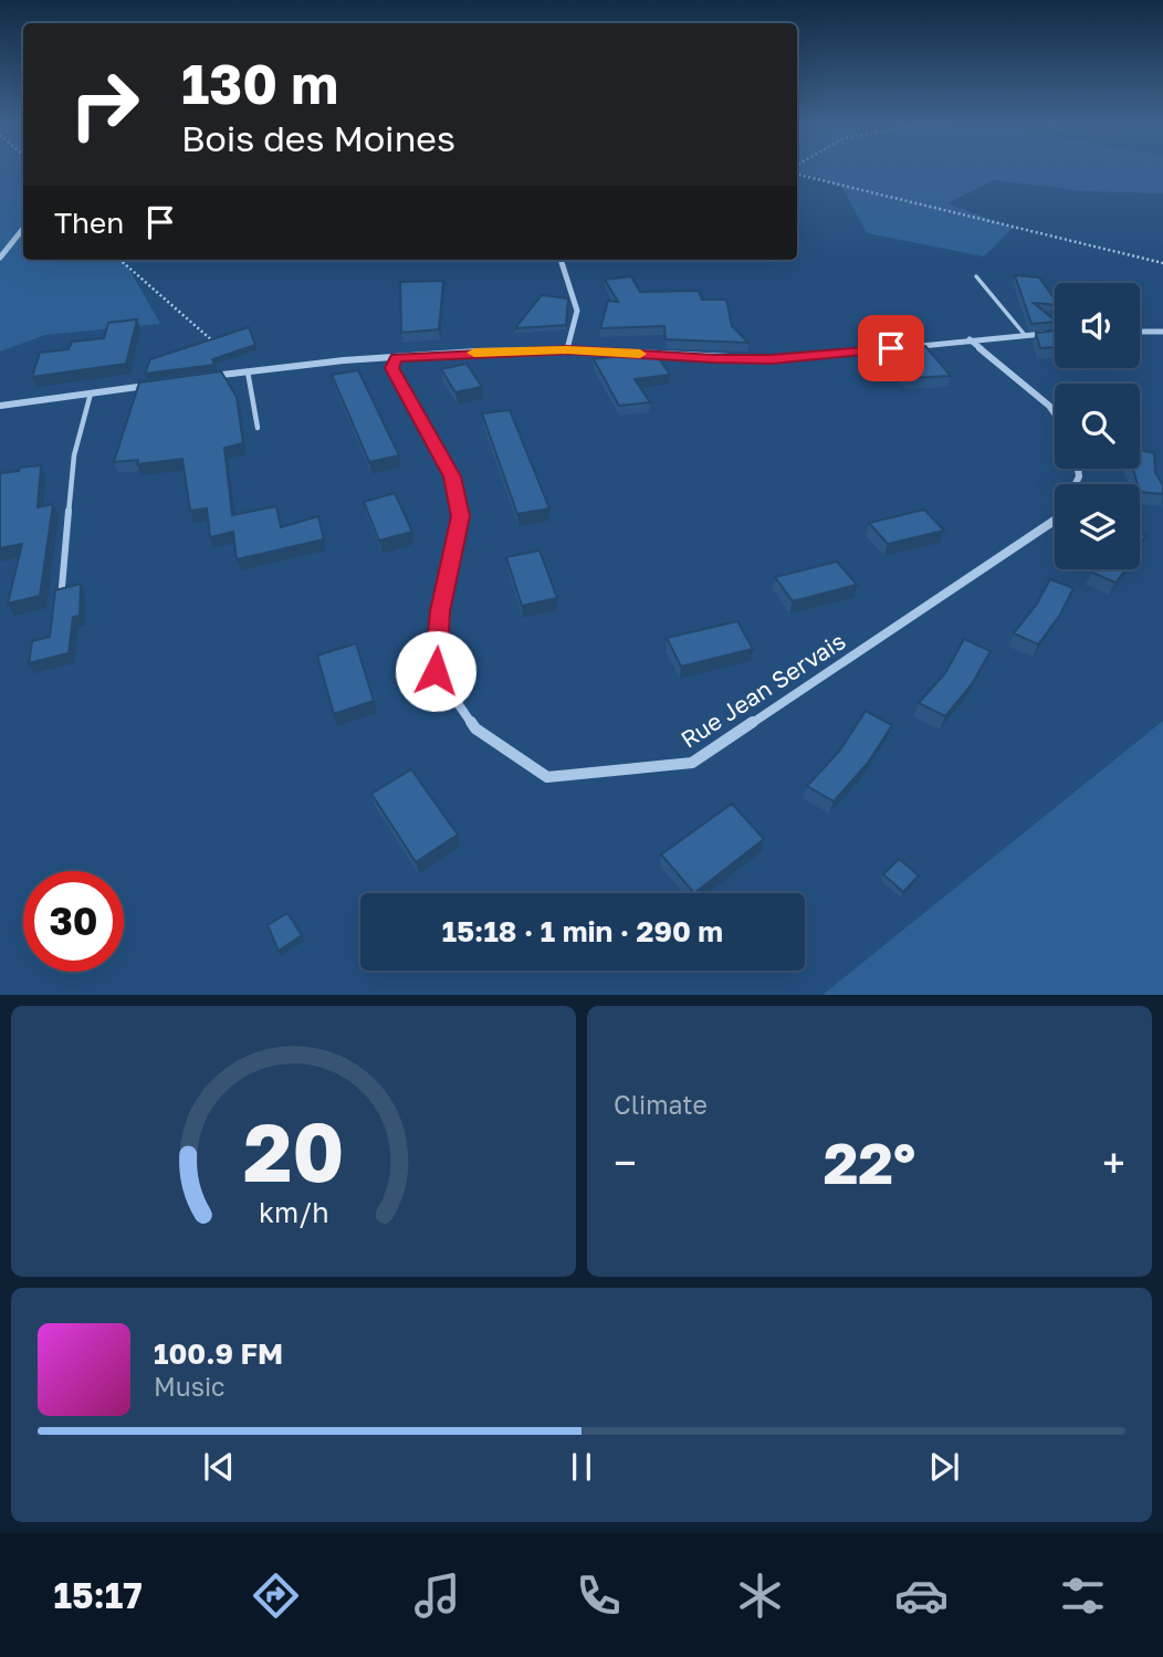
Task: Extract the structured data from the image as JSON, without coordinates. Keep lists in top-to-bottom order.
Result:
{
  "streets": {
    "street": ["Rue Jean Servais"]
  },
  "page": {
    "turn": ["130 m", "Bois des Moines"],
    "then": "Then",
    "limit": "30",
    "trip": "15:18 · 1 min · 290 m",
    "tile": "Climate",
    "heat": ["−", "22°", "+"],
    "song": ["100.9 FM", "Music"],
    "tabs": "15:17",
    "gauge": ["20", "km/h"]
  }
}
